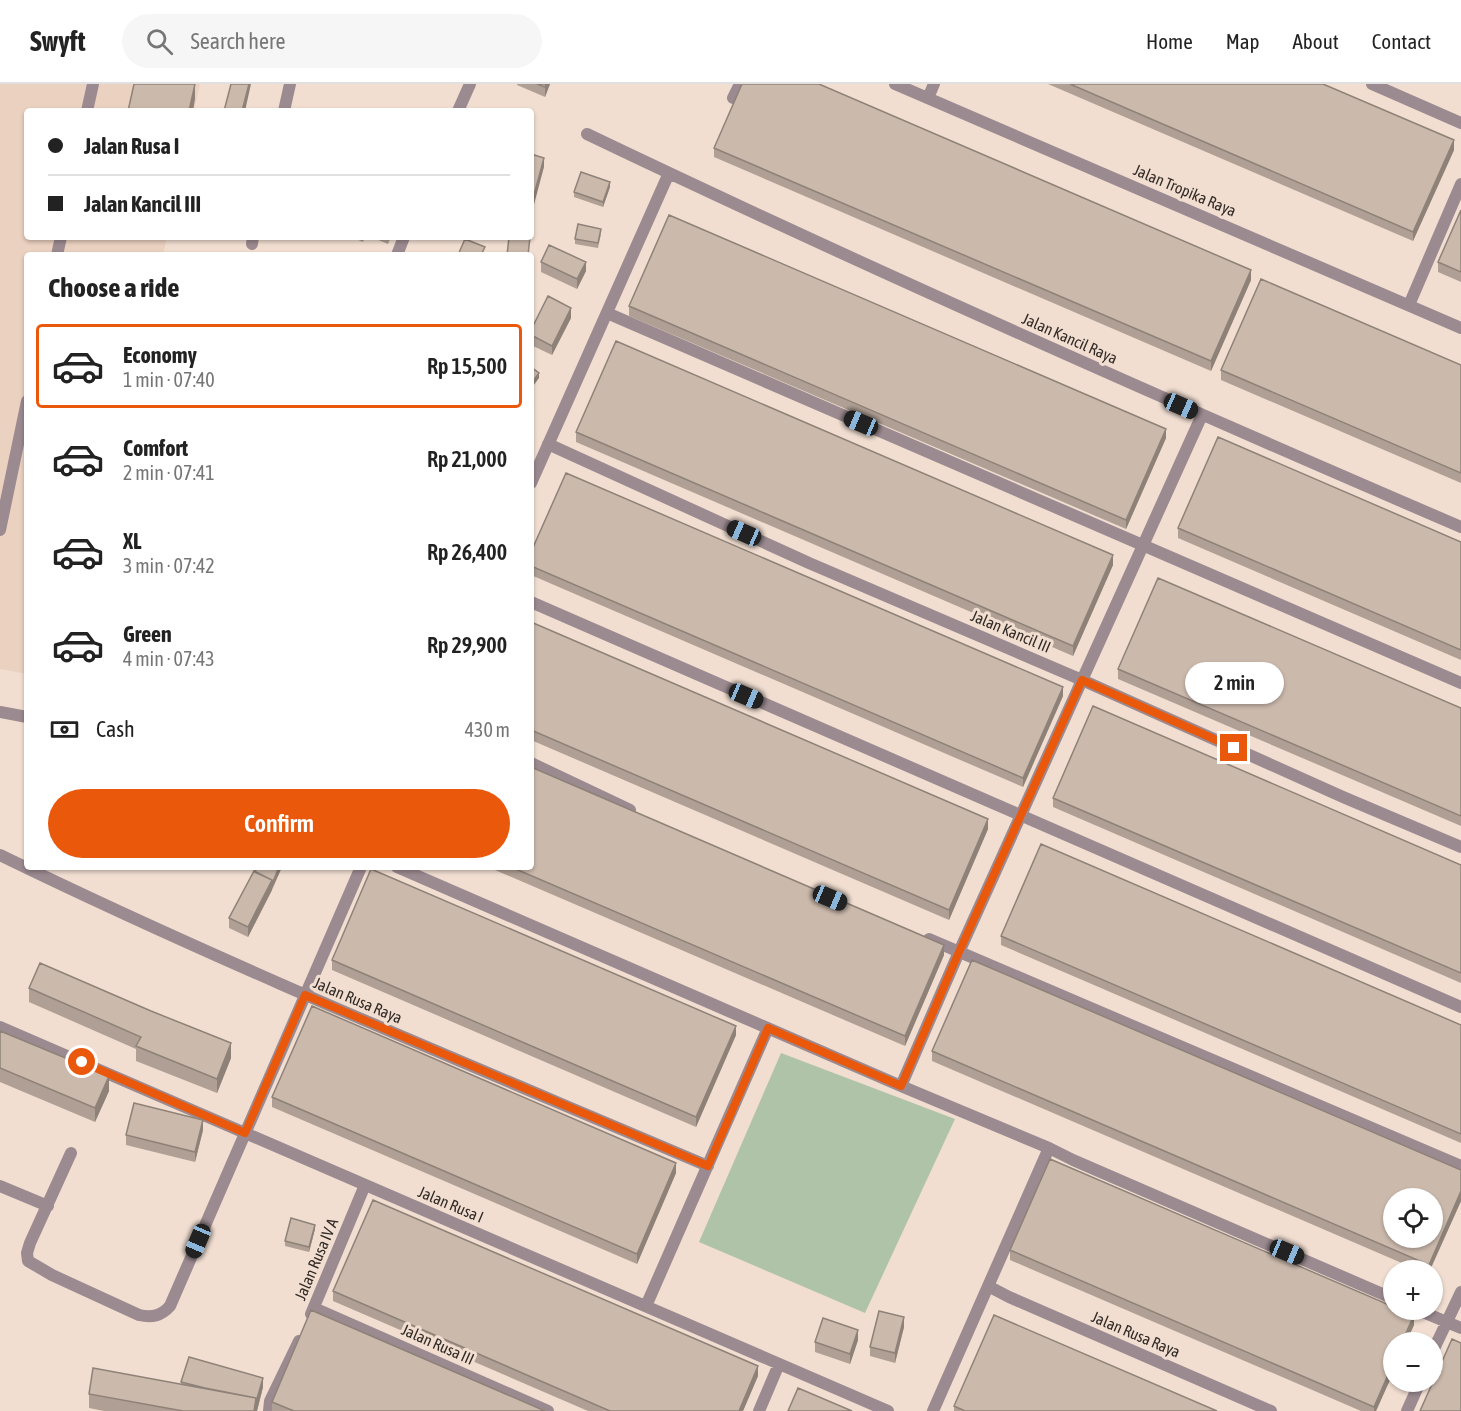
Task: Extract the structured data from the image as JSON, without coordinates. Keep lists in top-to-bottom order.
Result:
{
  "streets": {
    "street": [
      "Jalan Tropika Raya",
      "Jalan Kancil Raya",
      "Jalan Kancil III",
      "Jalan Rusa Raya",
      "Jalan Rusa I",
      "Jalan Rusa IV A",
      "Jalan Rusa III"
    ]
  },
  "crossings": [
    ["Jalan Rusa I", "Jalan Rusa IV A"],
    ["Jalan Rusa IV A", "Jalan Rusa III"]
  ],
  "page": {
    "header": "Swyft",
    "search": "Search here",
    "nav": [
      "Home",
      "Map",
      "About",
      "Contact"
    ],
    "banner": ["Jalan Rusa I", "Jalan Kancil III"],
    "heading": "Choose a ride",
    "list": [
      {
        "name": "Economy",
        "note": "1 min · 07:40",
        "value": "Rp 15,500"
      },
      {
        "name": "Comfort",
        "note": "2 min · 07:41",
        "value": "Rp 21,000"
      },
      {
        "name": "XL",
        "note": "3 min · 07:42",
        "value": "Rp 26,400"
      },
      {
        "name": "Green",
        "note": "4 min · 07:43",
        "value": "Rp 29,900"
      }
    ],
    "bubble": "2 min",
    "pay": ["Cash", "430 m"],
    "buttons": "Confirm",
    "map_buttons": ["+", "−"]
  }
}
